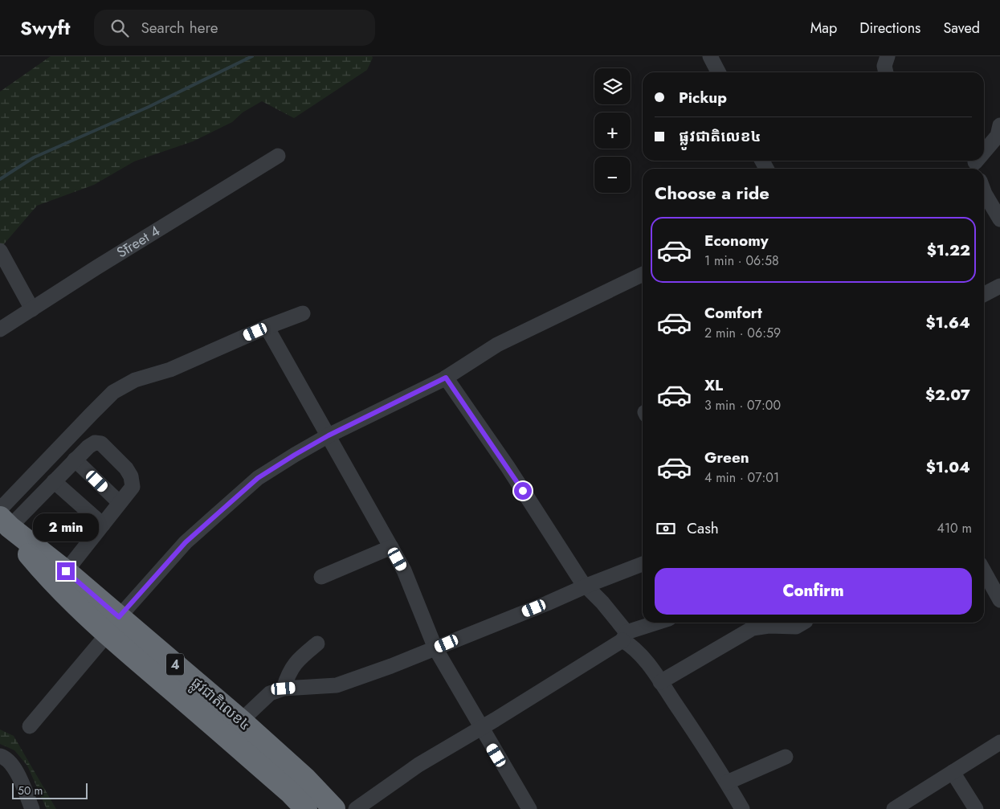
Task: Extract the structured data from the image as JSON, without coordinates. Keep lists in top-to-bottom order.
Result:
{
  "streets": {
    "highway": ["4", "ផ្លូវជាតិលេខ៤"],
    "street": ["S̄treet 4"]
  },
  "scale_bar": "50 m",
  "page": {
    "header": "Swyft",
    "search": "Search here",
    "nav": ["Map", "Directions", "Saved"],
    "map_buttons": ["+", "−"],
    "banner": ["Pickup", "ផ្លូវជាតិលេខ៤"],
    "heading": "Choose a ride",
    "list": [
      {
        "name": "Economy",
        "note": "1 min · 06:58",
        "value": "$1.22"
      },
      {
        "name": "Comfort",
        "note": "2 min · 06:59",
        "value": "$1.64"
      },
      {
        "name": "XL",
        "note": "3 min · 07:00",
        "value": "$2.07"
      },
      {
        "name": "Green",
        "note": "4 min · 07:01",
        "value": "$1.04"
      }
    ],
    "pay": ["Cash", "410 m"],
    "bubble": "2 min",
    "buttons": "Confirm",
    "scale": "50 m"
  }
}
